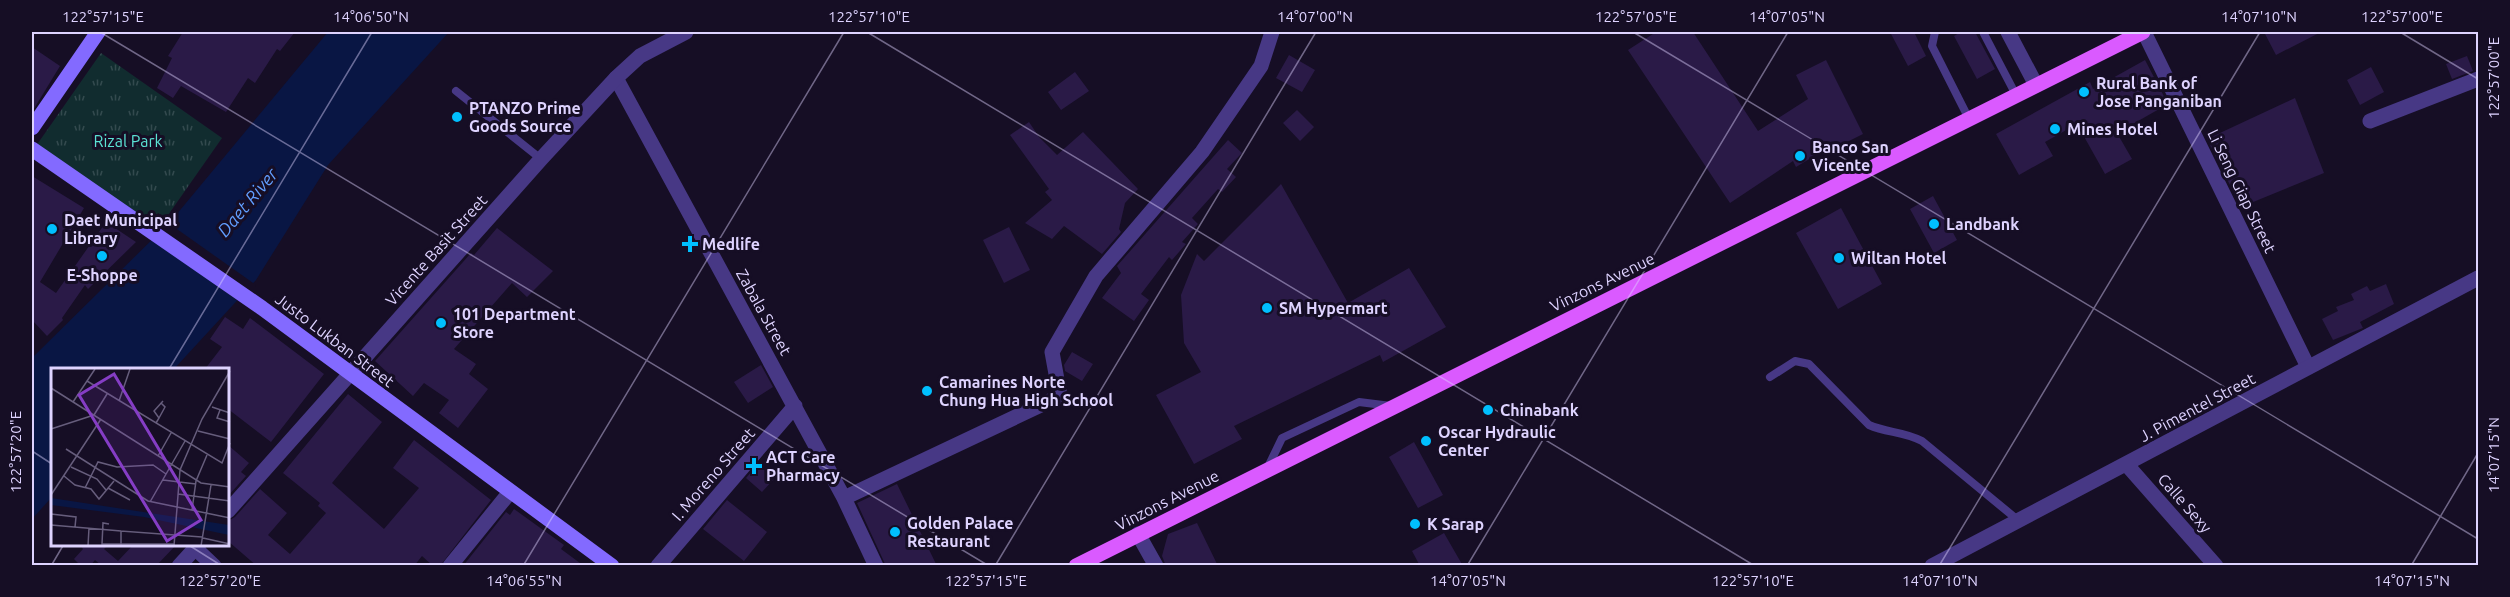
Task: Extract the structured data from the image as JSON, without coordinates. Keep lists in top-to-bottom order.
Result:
{
  "streets": {
    "main road": ["Vinzons Avenue", "Justo Lukban Street"],
    "street": [
      "Li Seng Giap Street",
      "Vicente Basit Street",
      "Zabala Street",
      "J. Pimentel Street",
      "I. Moreno Street",
      "Calle Sexy"
    ]
  },
  "crossings": [
    ["Li Seng Giap Street", "Vinzons Avenue"],
    ["Li Seng Giap Street", "J. Pimentel Street"],
    ["Vicente Basit Street", "Zabala Street"],
    ["Vicente Basit Street", "Justo Lukban Street"],
    ["Zabala Street", "I. Moreno Street"],
    ["J. Pimentel Street", "Calle Sexy"]
  ],
  "water": ["Daet River"],
  "parks": ["Rizal Park"],
  "places": {
    "other": [
      "Rural Bank of Jose Panganiban",
      "PTANZO Prime Goods Source",
      "Mines Hotel",
      "Banco San Vicente",
      "Landbank",
      "Daet Municipal Library",
      "E-Shoppe",
      "Wiltan Hotel",
      "SM Hypermart",
      "101 Department Store",
      "Camarines Norte Chung Hua High School",
      "Chinabank",
      "Oscar Hydraulic Center",
      "K Sarap",
      "Golden Palace Restaurant"
    ],
    "health": ["Medlife", "ACT Care Pharmacy"]
  },
  "coordinates": [
    "122°57'15\"E",
    "14°06'50\"N",
    "122°57'10\"E",
    "14°07'00\"N",
    "122°57'05\"E",
    "14°07'05\"N",
    "14°07'10\"N",
    "122°57'00\"E",
    "122°57'20\"E",
    "14°07'15\"N",
    "14°06'55\"N"
  ]
}
